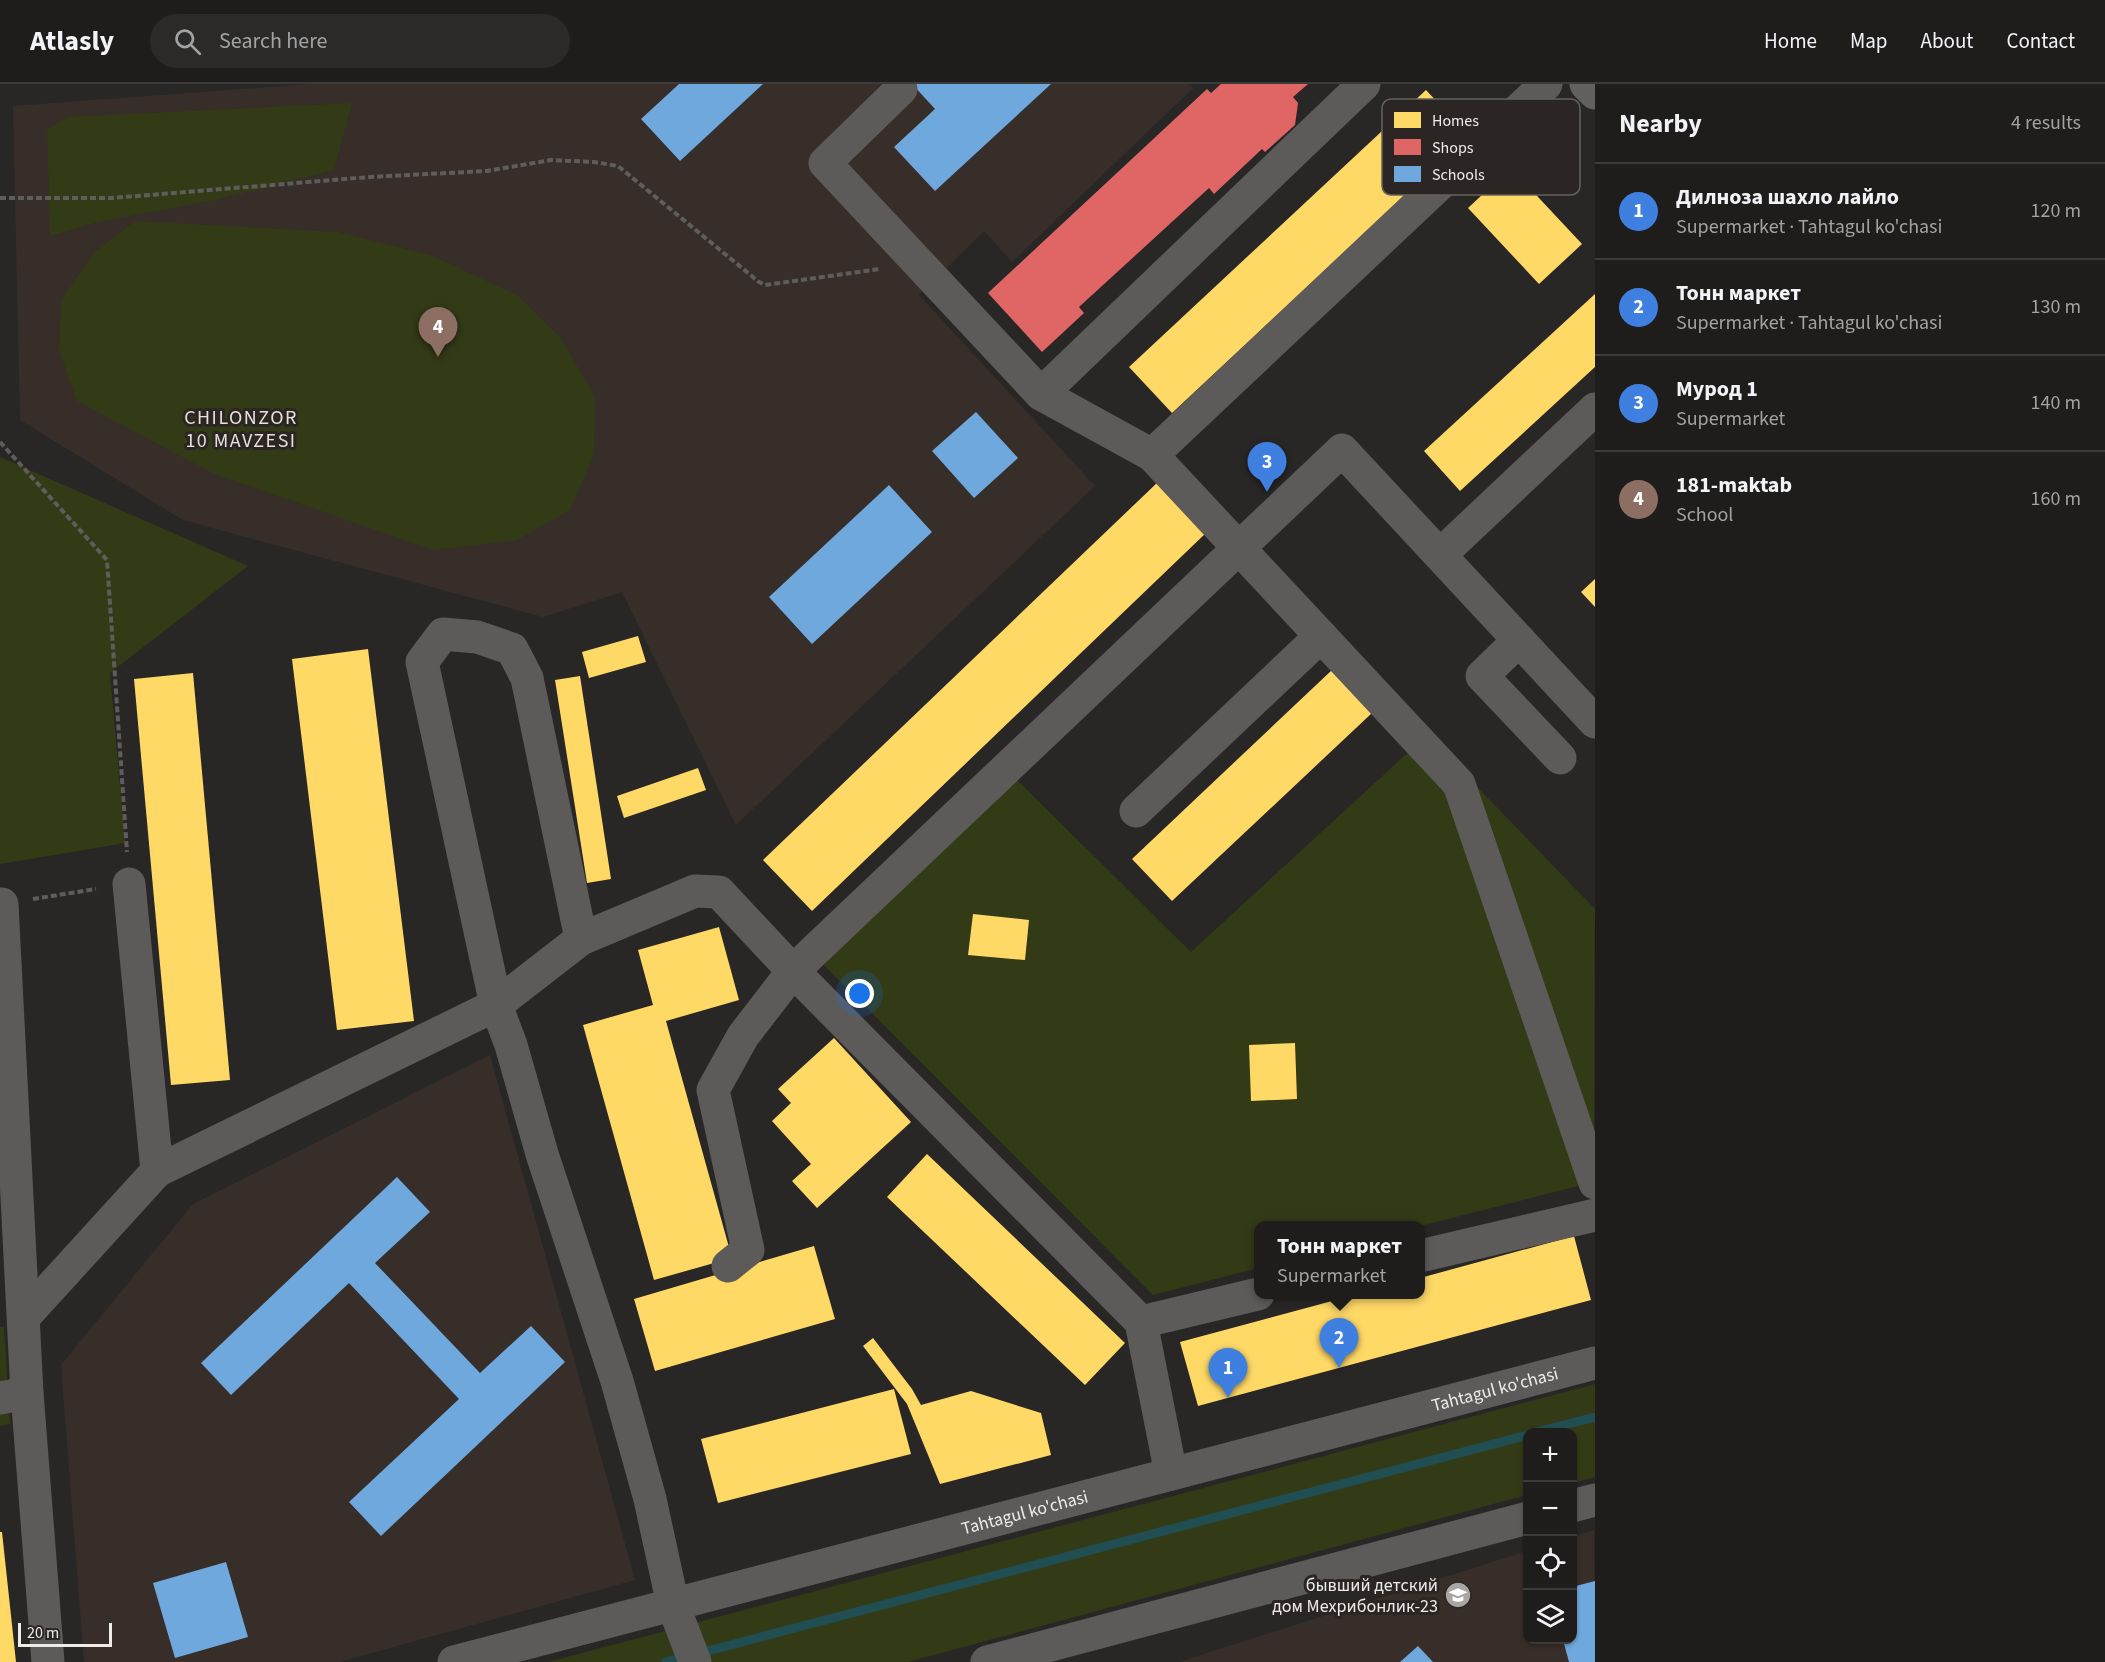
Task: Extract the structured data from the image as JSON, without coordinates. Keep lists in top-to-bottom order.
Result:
{
  "streets": {
    "street": ["Tahtagul ko'chasi"]
  },
  "districts": ["CHILONZOR 10 MAVZESI"],
  "places": {
    "school or university": ["бывший детский дом Мехрибонлик-23"]
  },
  "legend": ["Homes", "Shops", "Schools"],
  "scale_bar": "20 m",
  "page": {
    "header": "Atlasly",
    "search": "Search here",
    "nav": [
      "Home",
      "Map",
      "About",
      "Contact"
    ],
    "heading": ["Nearby", "4 results"],
    "list": [
      {
        "mark": "1",
        "name": "Дилноза шахло лайло",
        "note": "Supermarket · Tahtagul ko'chasi",
        "value": "120 m"
      },
      {
        "mark": "2",
        "name": "Тонн маркет",
        "note": "Supermarket · Tahtagul ko'chasi",
        "value": "130 m"
      },
      {
        "mark": "3",
        "name": "Мурод 1",
        "note": "Supermarket",
        "value": "140 m"
      },
      {
        "mark": "4",
        "name": "181-maktab",
        "note": "School",
        "value": "160 m"
      }
    ],
    "pins": [
      "4",
      "3",
      "2",
      "1"
    ],
    "popup": ["Тонн маркет", "Supermarket"],
    "map_buttons": ["+", "−"],
    "scale": "20 m"
  }
}
